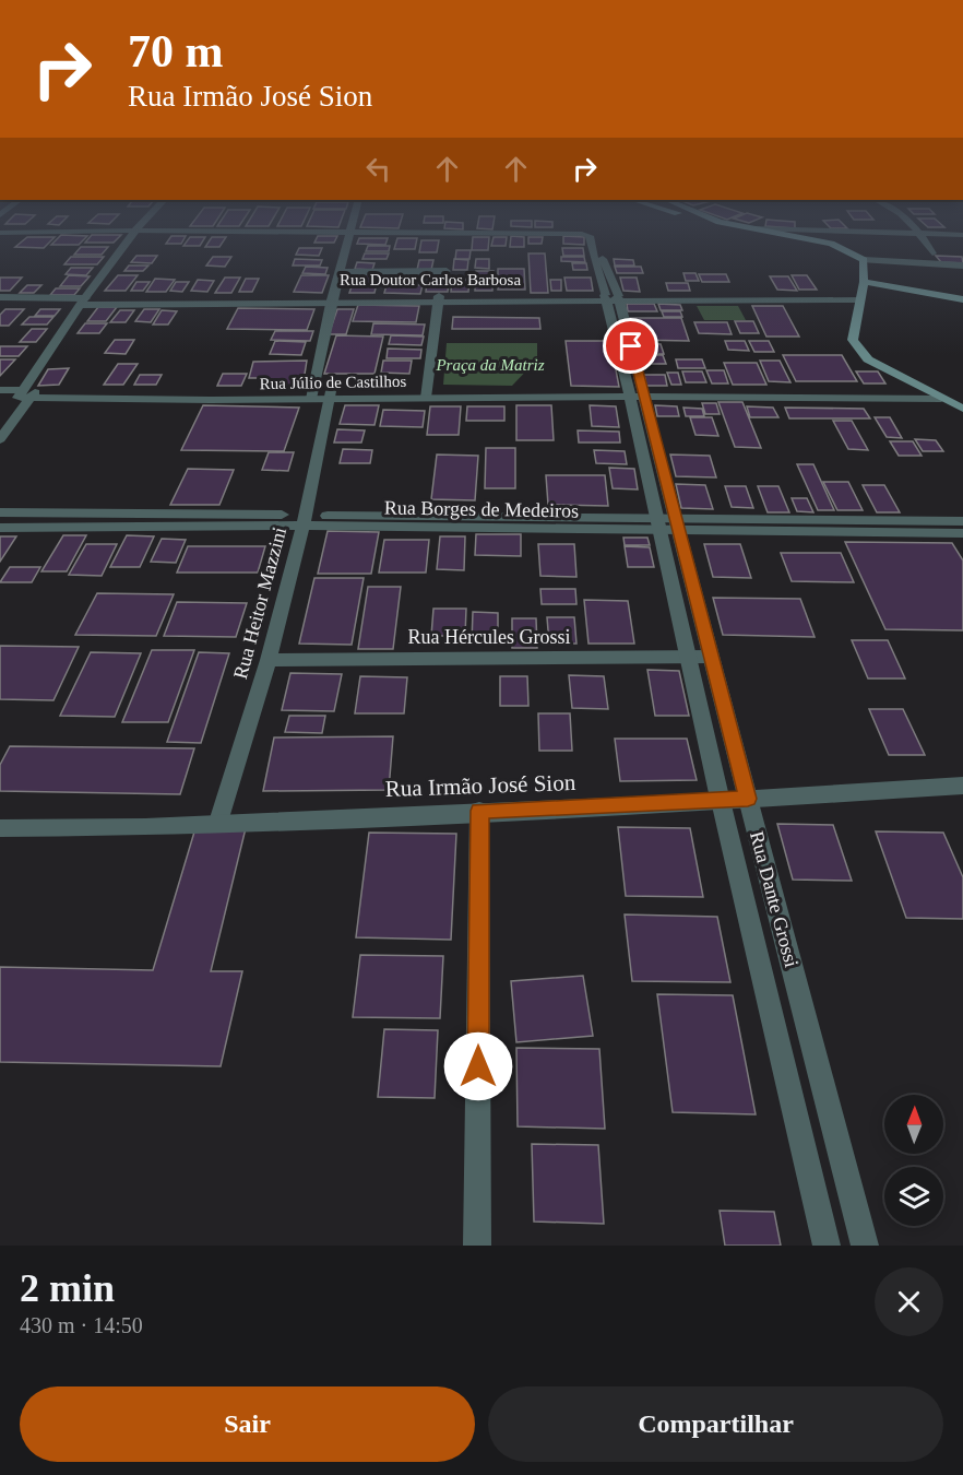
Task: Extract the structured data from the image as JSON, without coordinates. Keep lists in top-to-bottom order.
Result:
{
  "streets": {
    "street": [
      "Rua Doutor Carlos Barbosa",
      "Rua Júlio de Castilhos",
      "Rua Borges de Medeiros",
      "Rua Heitor Mazzini",
      "Rua Hércules Grossi",
      "Rua Irmão José Sion",
      "Rua Dante Grossi"
    ]
  },
  "crossings": [
    ["Rua Doutor Carlos Barbosa", "Rua Dante Grossi"],
    ["Rua Júlio de Castilhos", "Rua Heitor Mazzini"],
    ["Rua Júlio de Castilhos", "Rua Dante Grossi"],
    ["Rua Borges de Medeiros", "Rua Heitor Mazzini"],
    ["Rua Borges de Medeiros", "Rua Dante Grossi"],
    ["Rua Heitor Mazzini", "Rua Hércules Grossi"],
    ["Rua Heitor Mazzini", "Rua Irmão José Sion"],
    ["Rua Hércules Grossi", "Rua Dante Grossi"],
    ["Rua Irmão José Sion", "Rua Dante Grossi"]
  ],
  "parks": ["Praça da Matriz"],
  "north": "top",
  "page": {
    "turn": ["70 m", "Rua Irmão José Sion"],
    "heading": ["2 min", "430 m · 14:50"],
    "buttons": ["Sair", "Compartilhar"]
  }
}
